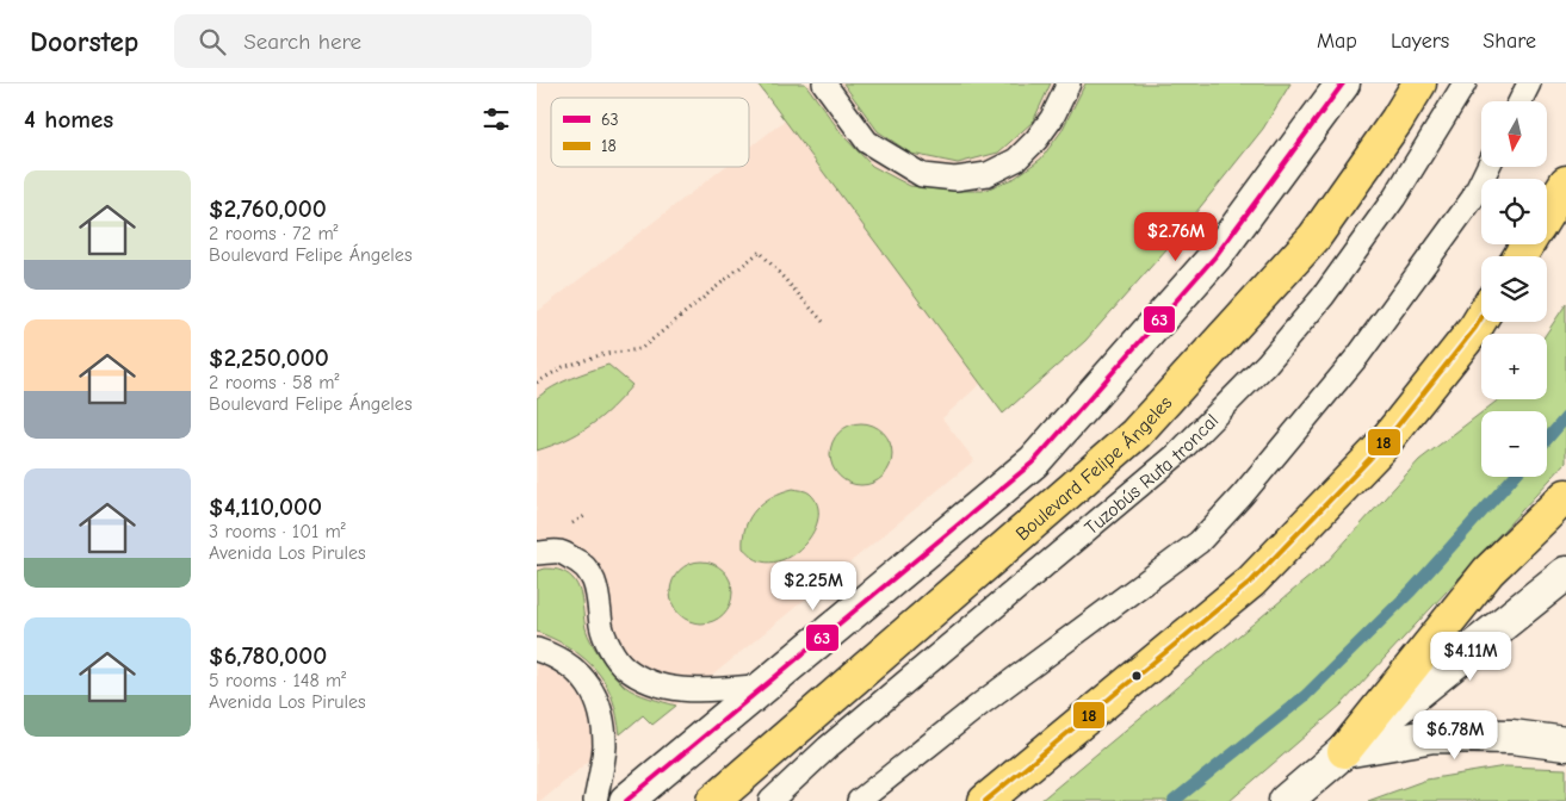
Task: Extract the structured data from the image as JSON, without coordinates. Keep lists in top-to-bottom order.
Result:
{
  "streets": {
    "main road": ["Boulevard Felipe Ángeles"],
    "lane": ["Tuzobús Ruta troncal"]
  },
  "lines": ["transit line 63", "transit line 18"],
  "legend": ["63", "18"],
  "north": "bottom",
  "page": {
    "header": "Doorstep",
    "search": "Search here",
    "nav": ["Map", "Layers", "Share"],
    "heading": "4 homes",
    "map_buttons": ["+", "−"],
    "list": [
      {
        "name": "$2,760,000",
        "note": "2 rooms · 72 m² · Boulevard Felipe Ángeles"
      },
      {
        "name": "$2,250,000",
        "note": "2 rooms · 58 m² · Boulevard Felipe Ángeles"
      },
      {
        "name": "$4,110,000",
        "note": "3 rooms · 101 m² · Avenida Los Pirules"
      },
      {
        "name": "$6,780,000",
        "note": "5 rooms · 148 m² · Avenida Los Pirules"
      }
    ],
    "price": [
      "$2.76M",
      "$2.25M",
      "$4.11M",
      "$6.78M"
    ]
  }
}
